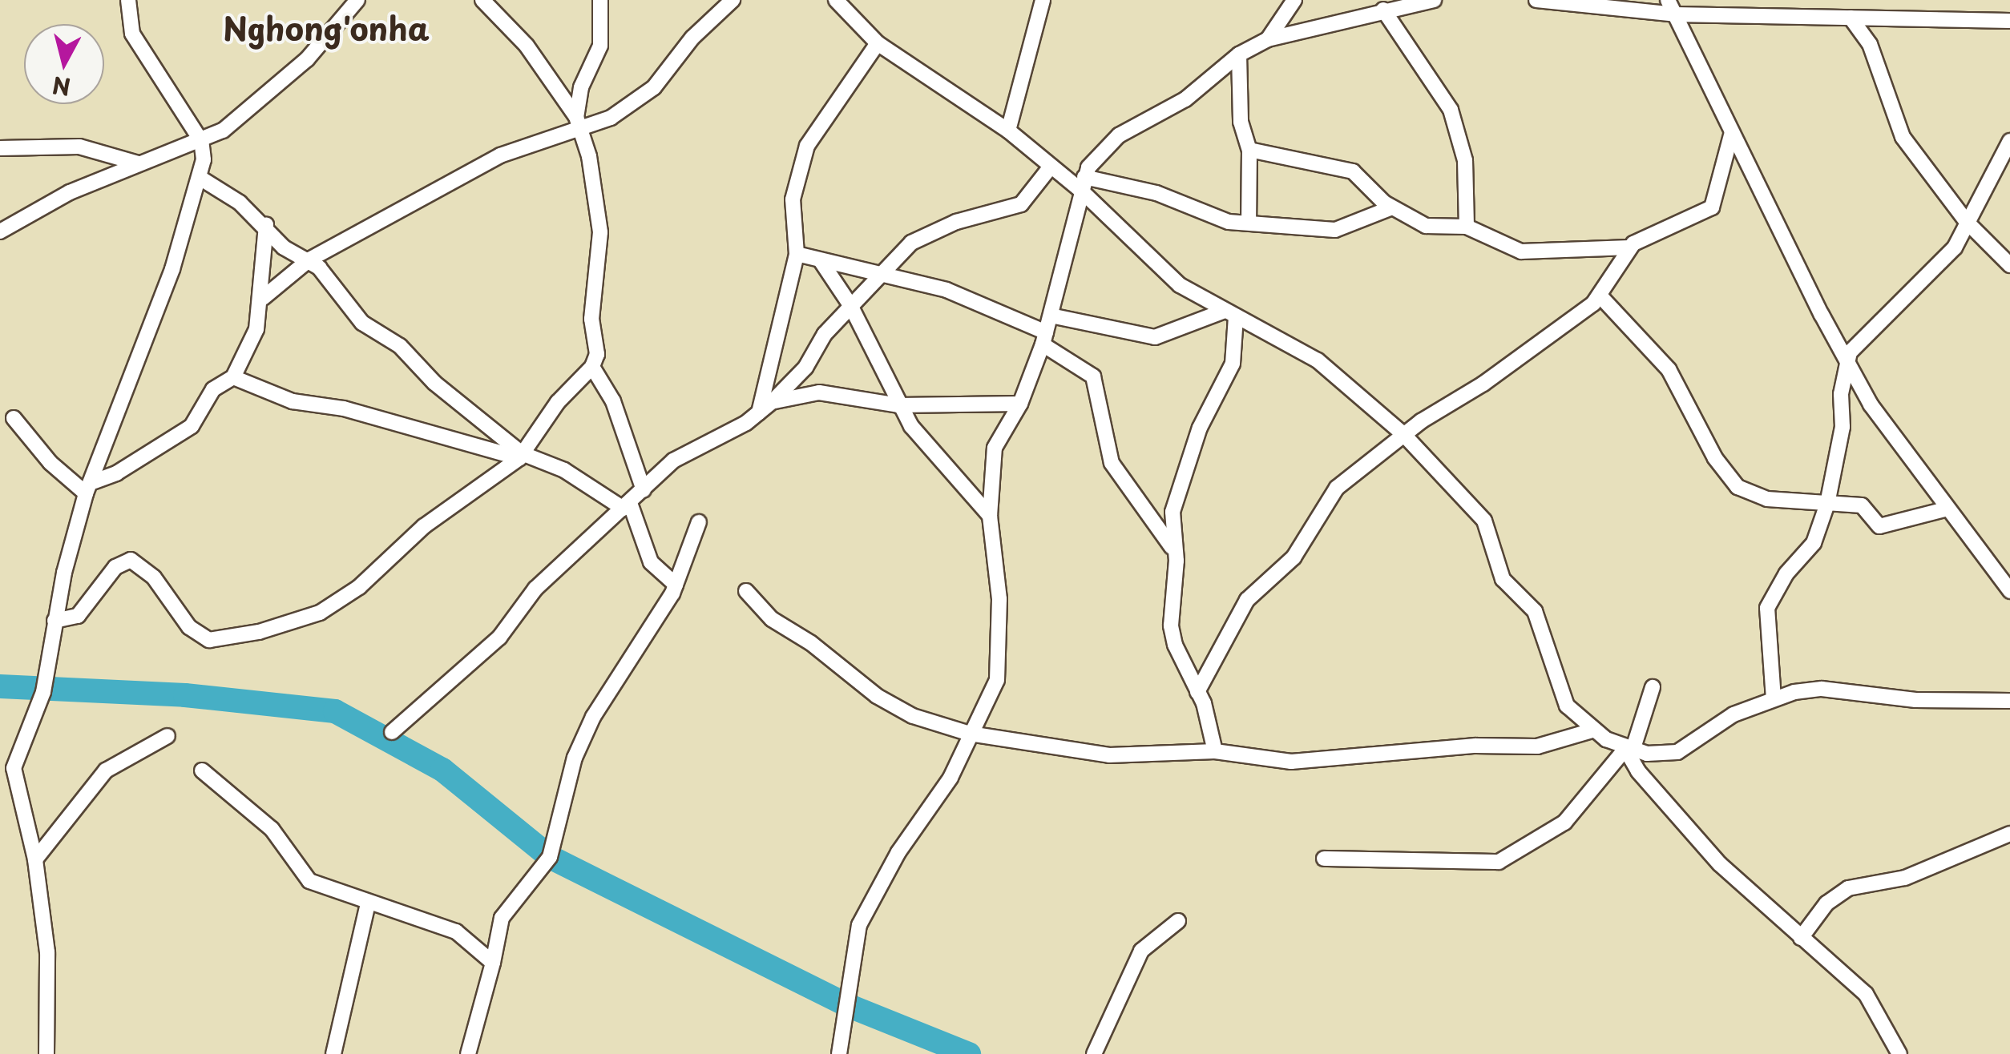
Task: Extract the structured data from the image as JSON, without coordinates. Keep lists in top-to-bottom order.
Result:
{
  "districts": ["Nghong'onha"],
  "north": "bottom"
}
